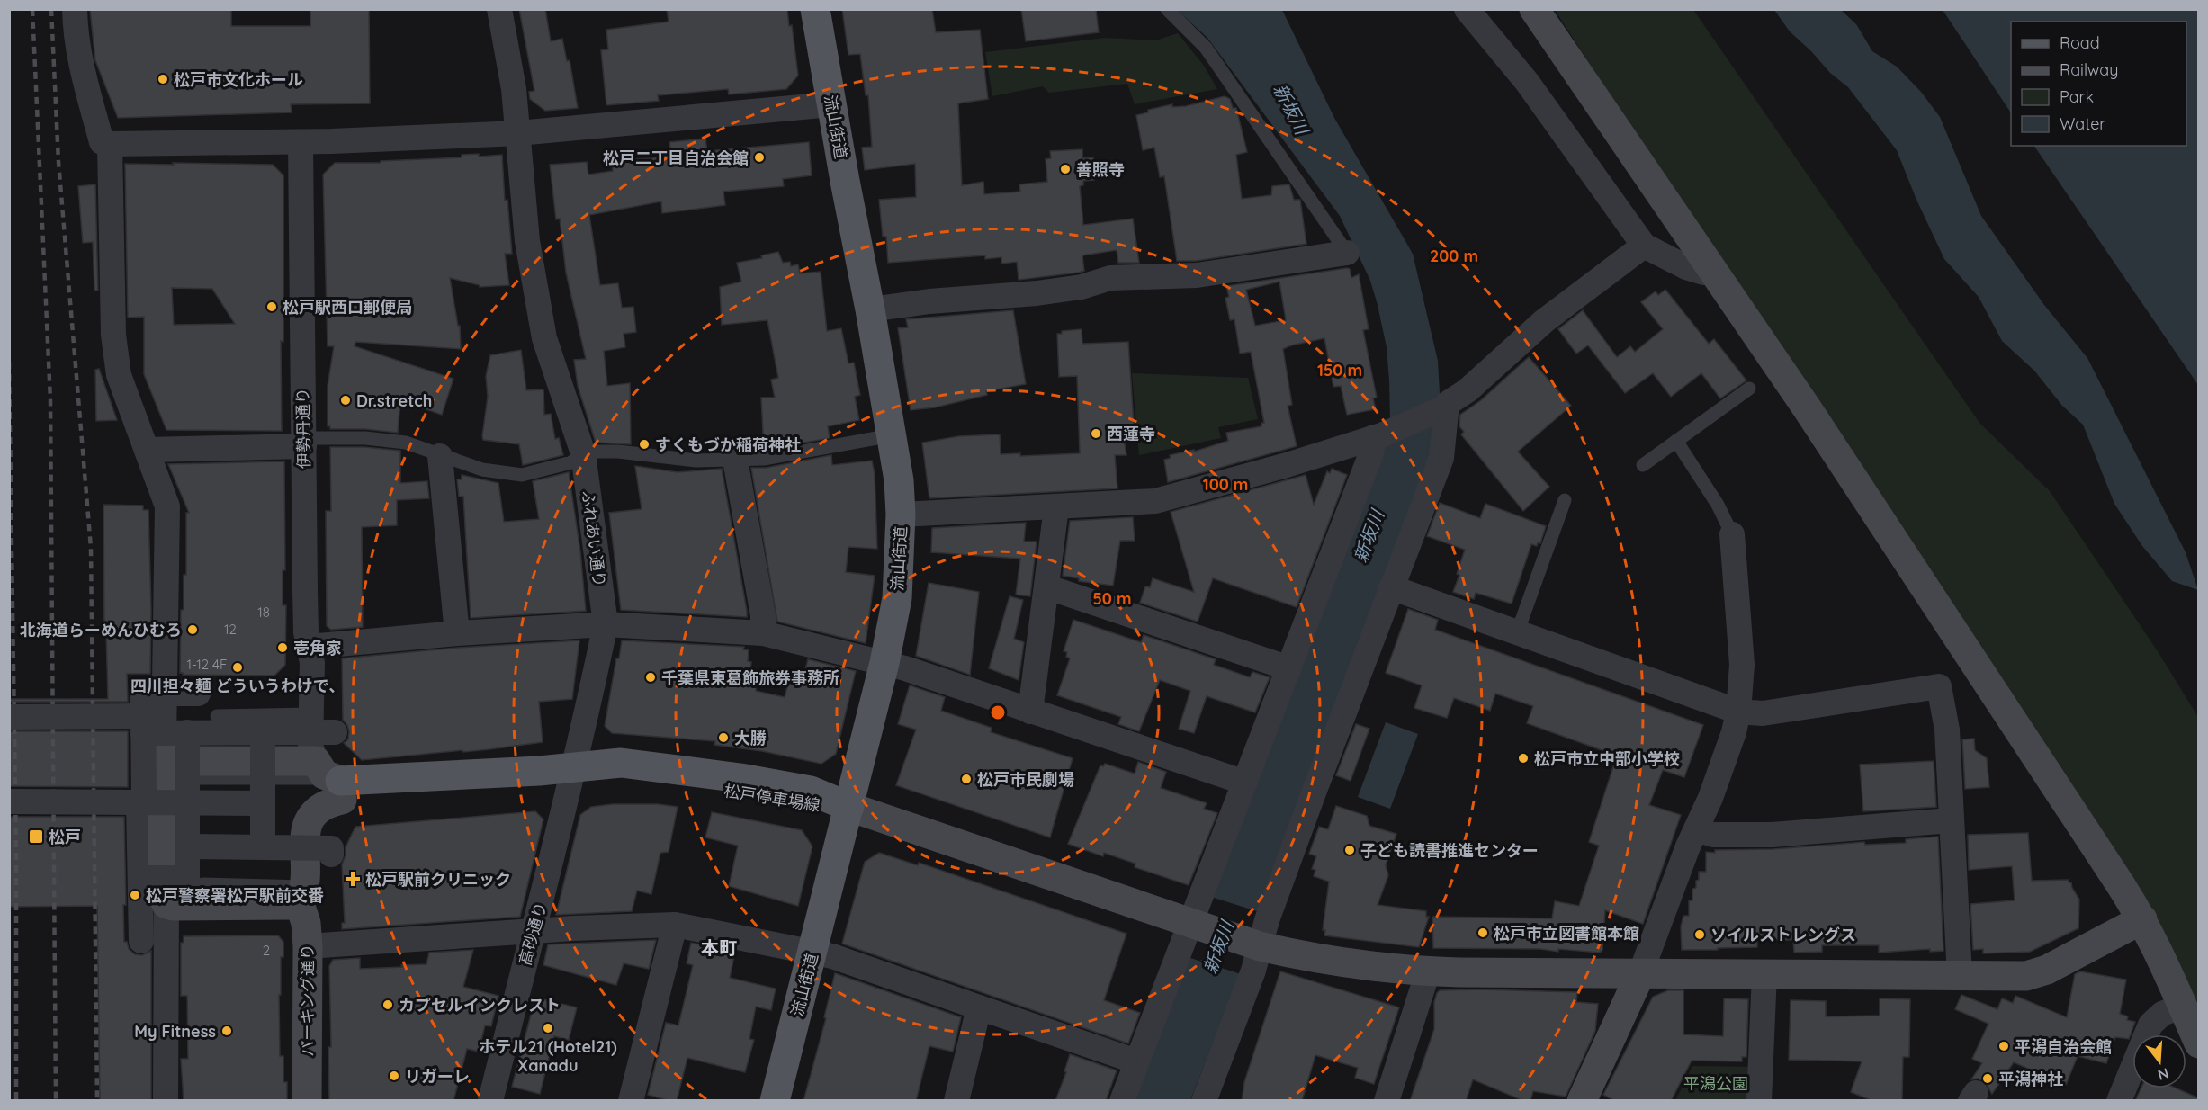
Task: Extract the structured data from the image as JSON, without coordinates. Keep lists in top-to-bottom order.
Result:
{
  "streets": {
    "main road": ["流山街道", "松戸停車場線"],
    "street": [
      "伊勢丹通り",
      "ふれあい通り",
      "高砂通り",
      "パーキング通り"
    ]
  },
  "crossings": [
    ["流山街道", "松戸停車場線"],
    ["伊勢丹通り", "松戸停車場線"],
    ["伊勢丹通り", "パーキング通り"],
    ["ふれあい通り", "松戸停車場線"],
    ["ふれあい通り", "高砂通り"],
    ["松戸停車場線", "高砂通り"],
    ["松戸停車場線", "パーキング通り"]
  ],
  "districts": ["本町"],
  "water": ["新坂川"],
  "parks": ["平潟公園"],
  "places": {
    "other": [
      "松戸市文化ホール",
      "松戸二丁目自治会館",
      "善照寺",
      "松戸駅西口郵便局",
      "Dr.stretch",
      "西蓮寺",
      "すくもづか稲荷神社",
      "北海道らーめんひむろ",
      "壱角家",
      "四川担々麺 どういうわけで、",
      "千葉県東葛飾旅券事務所",
      "大勝",
      "松戸市立中部小学校",
      "松戸市民劇場",
      "子ども読書推進センター",
      "松戸警察署松戸駅前交番",
      "松戸市立図書館本館",
      "ソイルストレングス",
      "カプセルインクレスト",
      "ホテル21 (Hotel21) Xanadu",
      "My Fitness",
      "平潟自治会館",
      "リガーレ",
      "平潟神社"
    ],
    "transit": ["松戸"],
    "health": ["松戸駅前クリニック"]
  },
  "house_numbers": [
    "18",
    "12",
    "1-12 4F",
    "2"
  ],
  "legend": [
    "Road",
    "Railway",
    "Park",
    "Water"
  ],
  "north": "bottom",
  "rings": [
    "200 m",
    "150 m",
    "100 m",
    "50 m"
  ]
}
